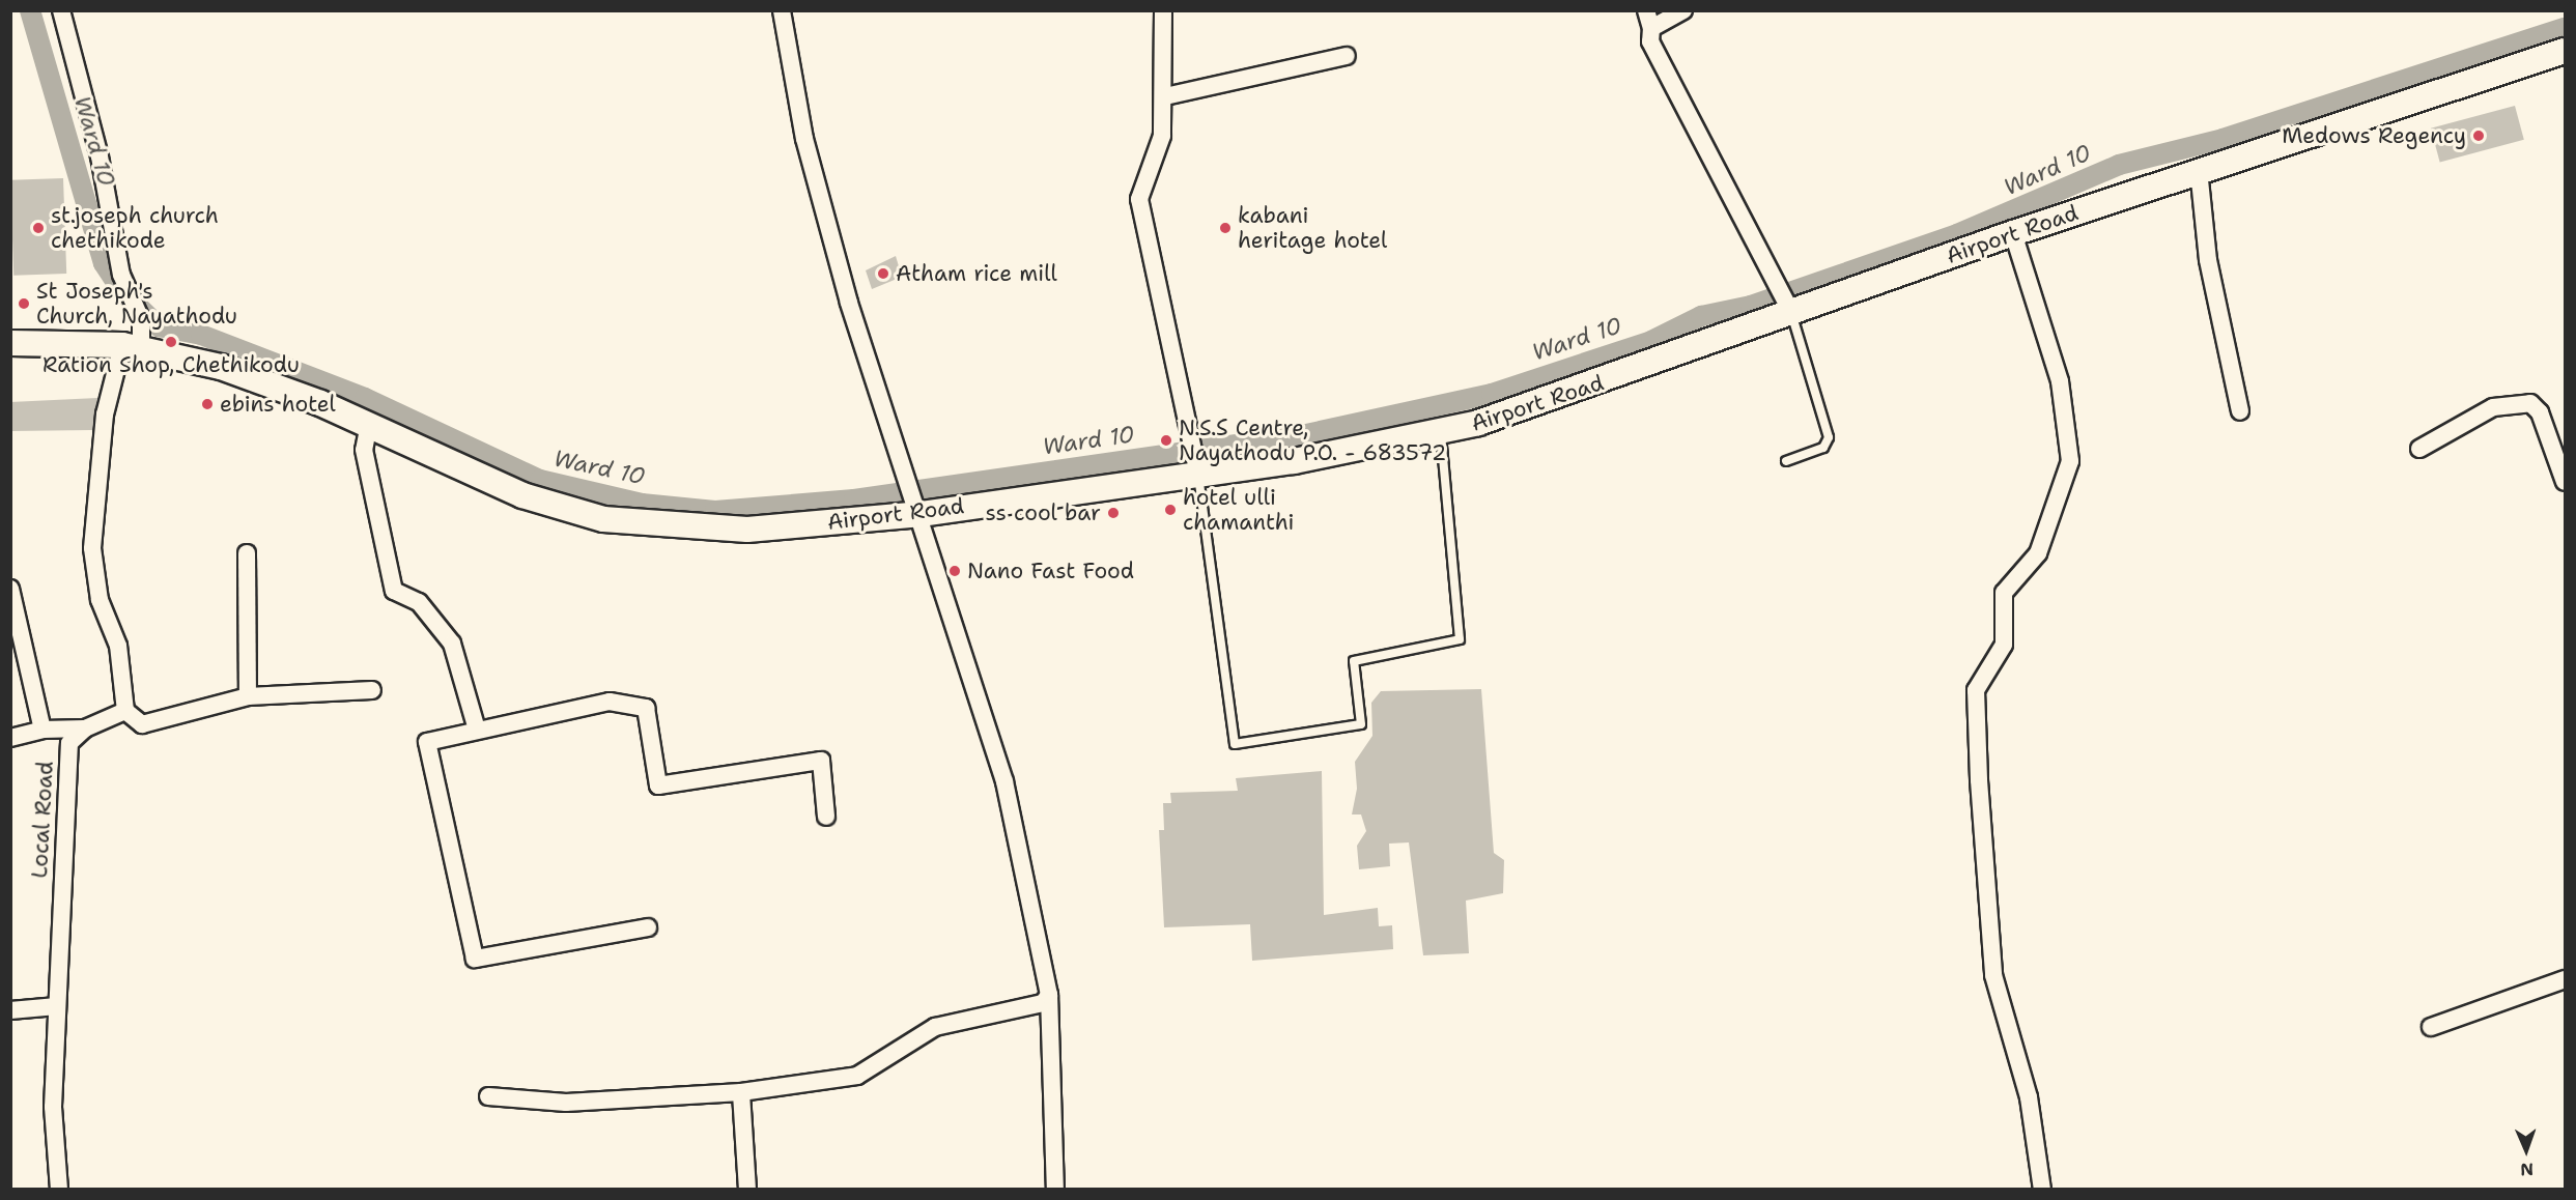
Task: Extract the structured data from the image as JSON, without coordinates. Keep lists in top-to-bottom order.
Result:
{
  "streets": {
    "main road": ["Airport Road"],
    "street": ["Local Road"]
  },
  "water": ["Ward 10"],
  "places": [
    "Medows Regency",
    "st.joseph church chethikode",
    "kabani heritage hotel",
    "Atham rice mill",
    "St Joseph's Church, Nayathodu",
    "Ration Shop, Chethikodu",
    "ebins hotel",
    "N.S.S Centre, Nayathodu P.O. - 683572",
    "hotel ulli chamanthi",
    "ss cool bar",
    "Nano Fast Food"
  ],
  "north": "bottom"
}
